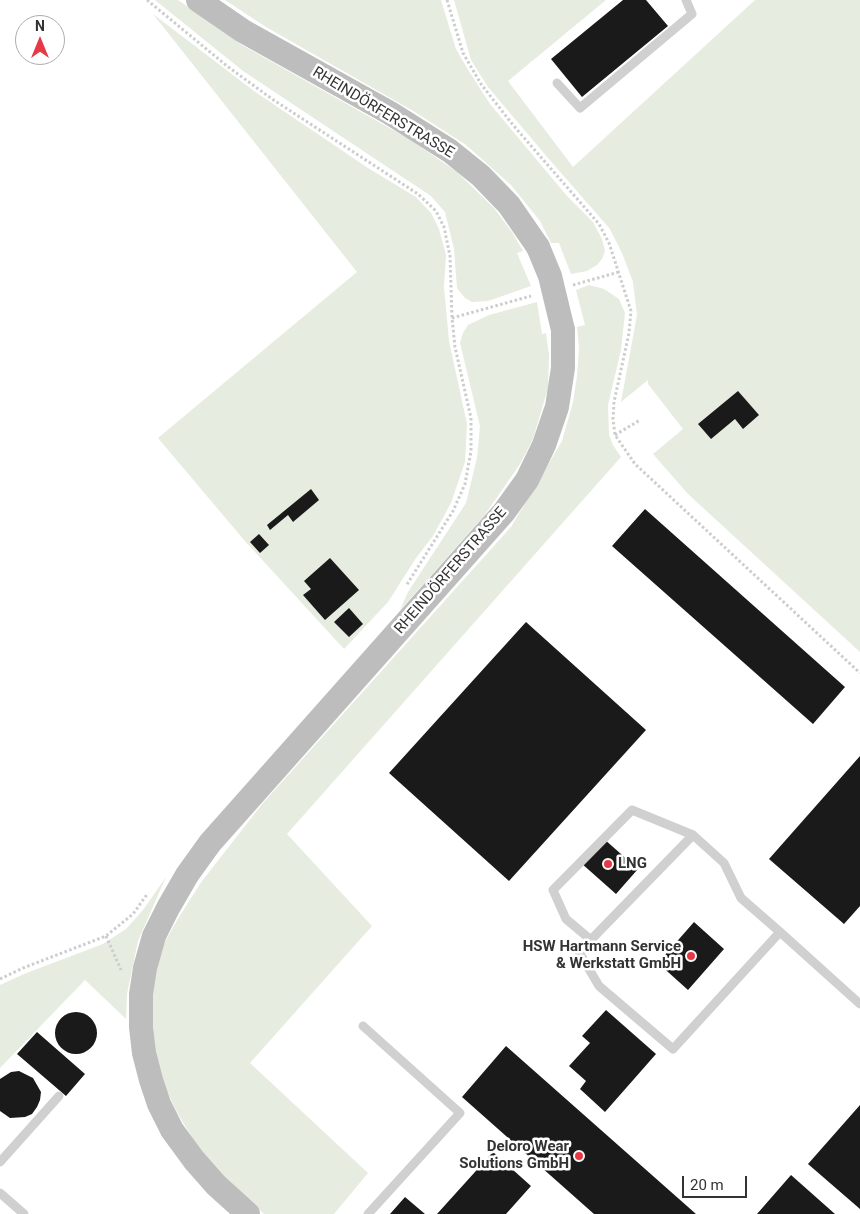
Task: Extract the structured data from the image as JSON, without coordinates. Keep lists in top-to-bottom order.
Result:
{
  "streets": {
    "main road": ["RHEINDÖRFERSTRASSE"]
  },
  "places": ["LNG", "HSW Hartmann Service & Werkstatt GmbH", "Deloro Wear Solutions GmbH"],
  "scale_bar": "20 m",
  "north": "top"
}
